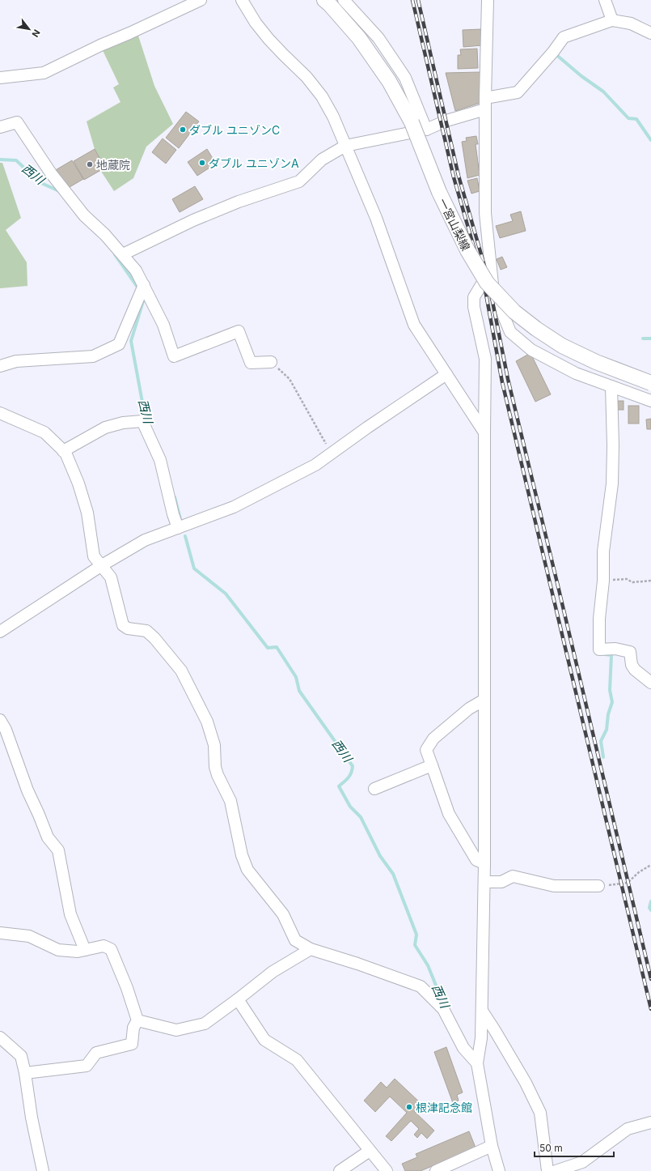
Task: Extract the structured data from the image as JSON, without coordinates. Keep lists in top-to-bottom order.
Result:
{
  "streets": {
    "main road": ["一宮山梨線"]
  },
  "water": ["西川"],
  "places": [
    "ダブル ユニゾンC",
    "ダブル ユニゾンA",
    "地蔵院",
    "根津記念館"
  ],
  "scale_bar": "50 m",
  "north": "bottom right"
}
